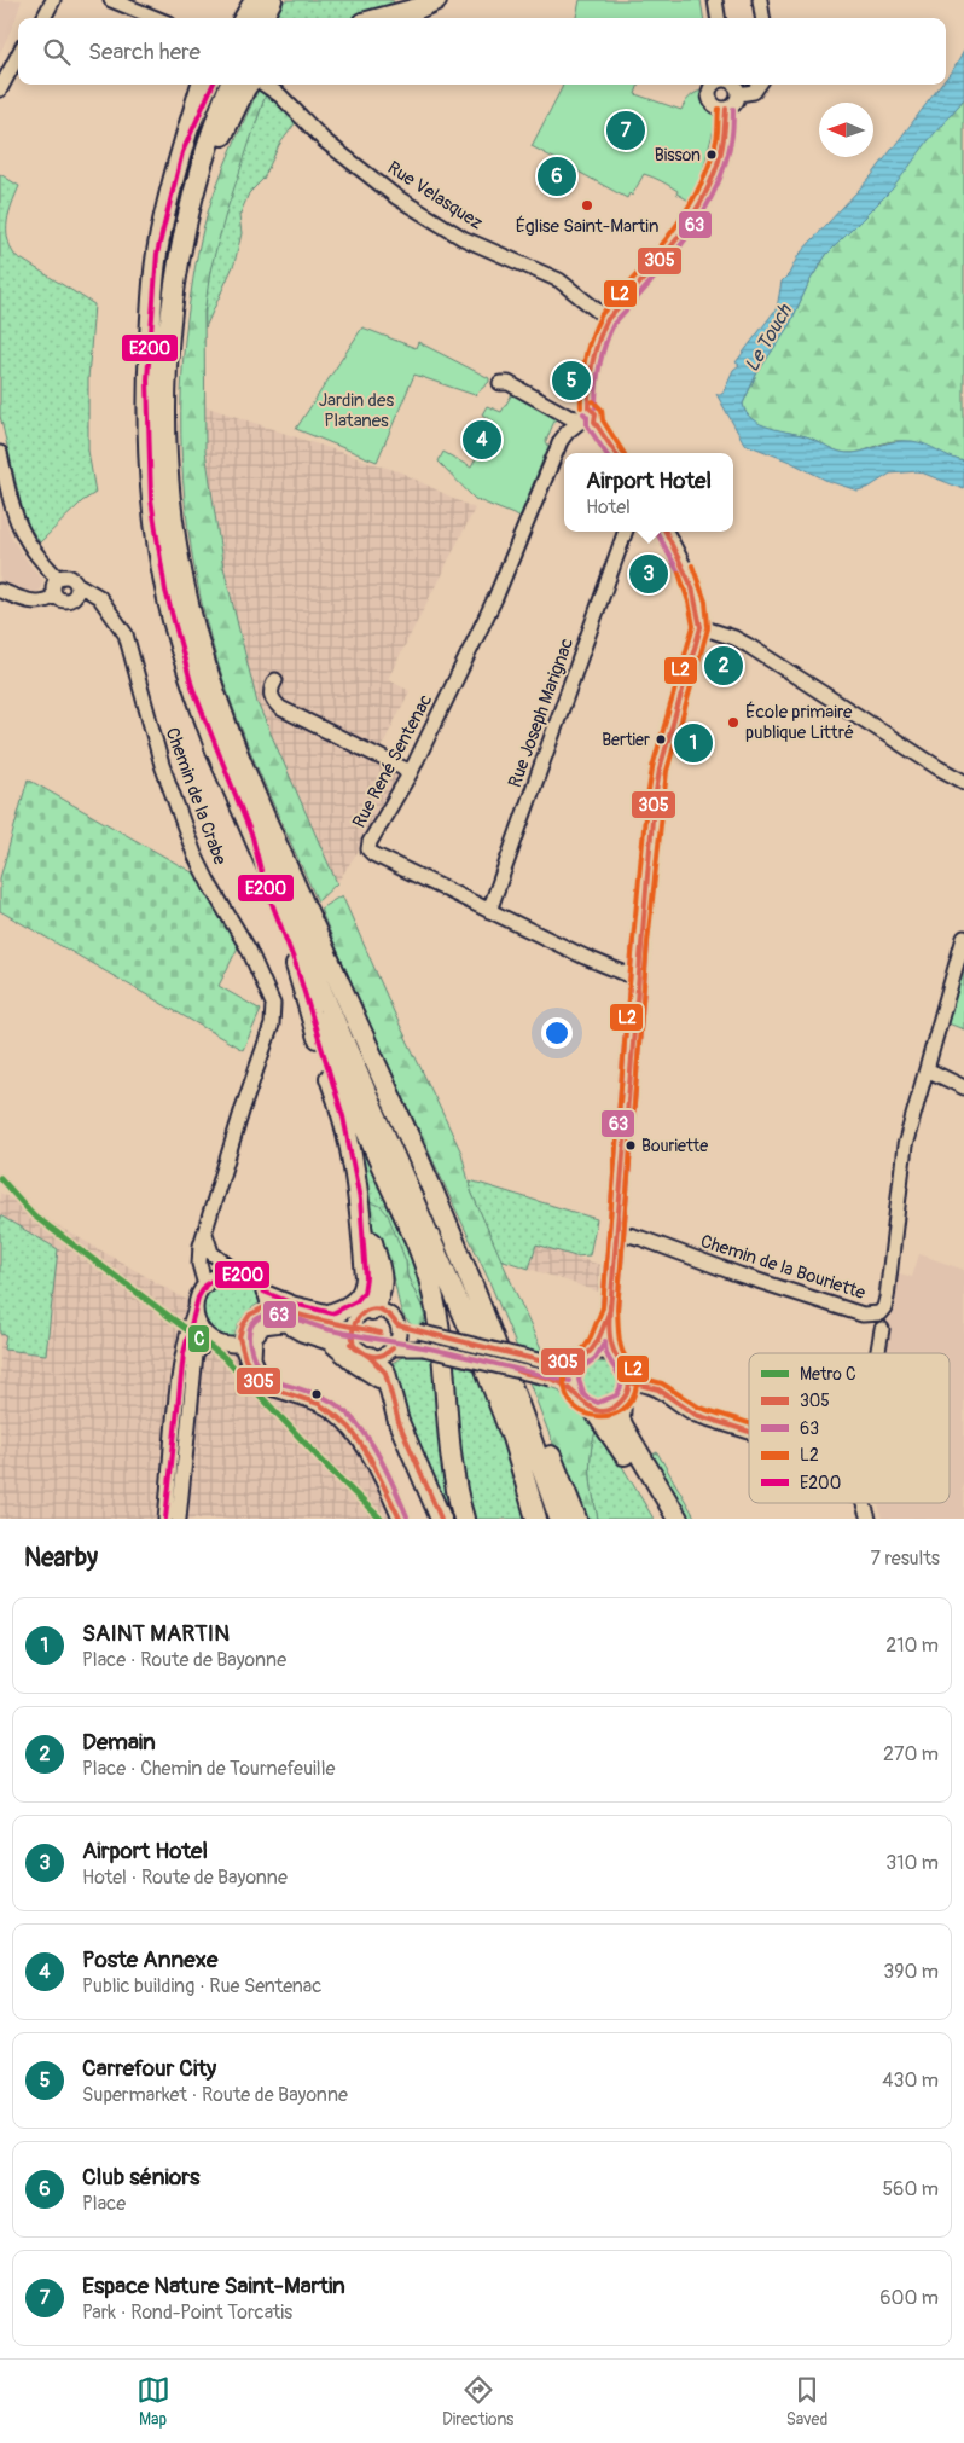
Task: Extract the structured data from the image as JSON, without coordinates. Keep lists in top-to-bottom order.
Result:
{
  "streets": {
    "street": [
      "Rue Velasquez",
      "Rue Joseph Marignac",
      "Rue René Sentenac",
      "Chemin de la Crabe",
      "Chemin de la Bouriette"
    ]
  },
  "crossings": [
    ["Rue Joseph Marignac", "Rue René Sentenac"]
  ],
  "water": ["Le Touch"],
  "parks": ["Jardin des Platanes"],
  "places": [
    "Bisson",
    "Église Saint-Martin",
    "École primaire publique Littré",
    "Bertier",
    "Bouriette"
  ],
  "lines": [
    "transit line E200",
    "transit line 305",
    "transit line 63",
    "transit line L2",
    "metro line C"
  ],
  "legend": [
    "Metro C",
    "305",
    "63",
    "L2",
    "E200"
  ],
  "north": "left",
  "page": {
    "search": "Search here",
    "pins": [
      "7",
      "6",
      "5",
      "4",
      "3",
      "2",
      "1"
    ],
    "popup": ["Airport Hotel", "Hotel"],
    "heading": ["Nearby", "7 results"],
    "list": [
      {
        "mark": "1",
        "name": "SAINT MARTIN",
        "note": "Place · Route de Bayonne",
        "value": "210 m"
      },
      {
        "mark": "2",
        "name": "Demain",
        "note": "Place · Chemin de Tournefeuille",
        "value": "270 m"
      },
      {
        "mark": "3",
        "name": "Airport Hotel",
        "note": "Hotel · Route de Bayonne",
        "value": "310 m"
      },
      {
        "mark": "4",
        "name": "Poste Annexe",
        "note": "Public building · Rue Sentenac",
        "value": "390 m"
      },
      {
        "mark": "5",
        "name": "Carrefour City",
        "note": "Supermarket · Route de Bayonne",
        "value": "430 m"
      },
      {
        "mark": "6",
        "name": "Club séniors",
        "note": "Place",
        "value": "560 m"
      },
      {
        "mark": "7",
        "name": "Espace Nature Saint-Martin",
        "note": "Park · Rond-Point Torcatis",
        "value": "600 m"
      }
    ],
    "nav": ["Map", "Directions", "Saved"]
  }
}
